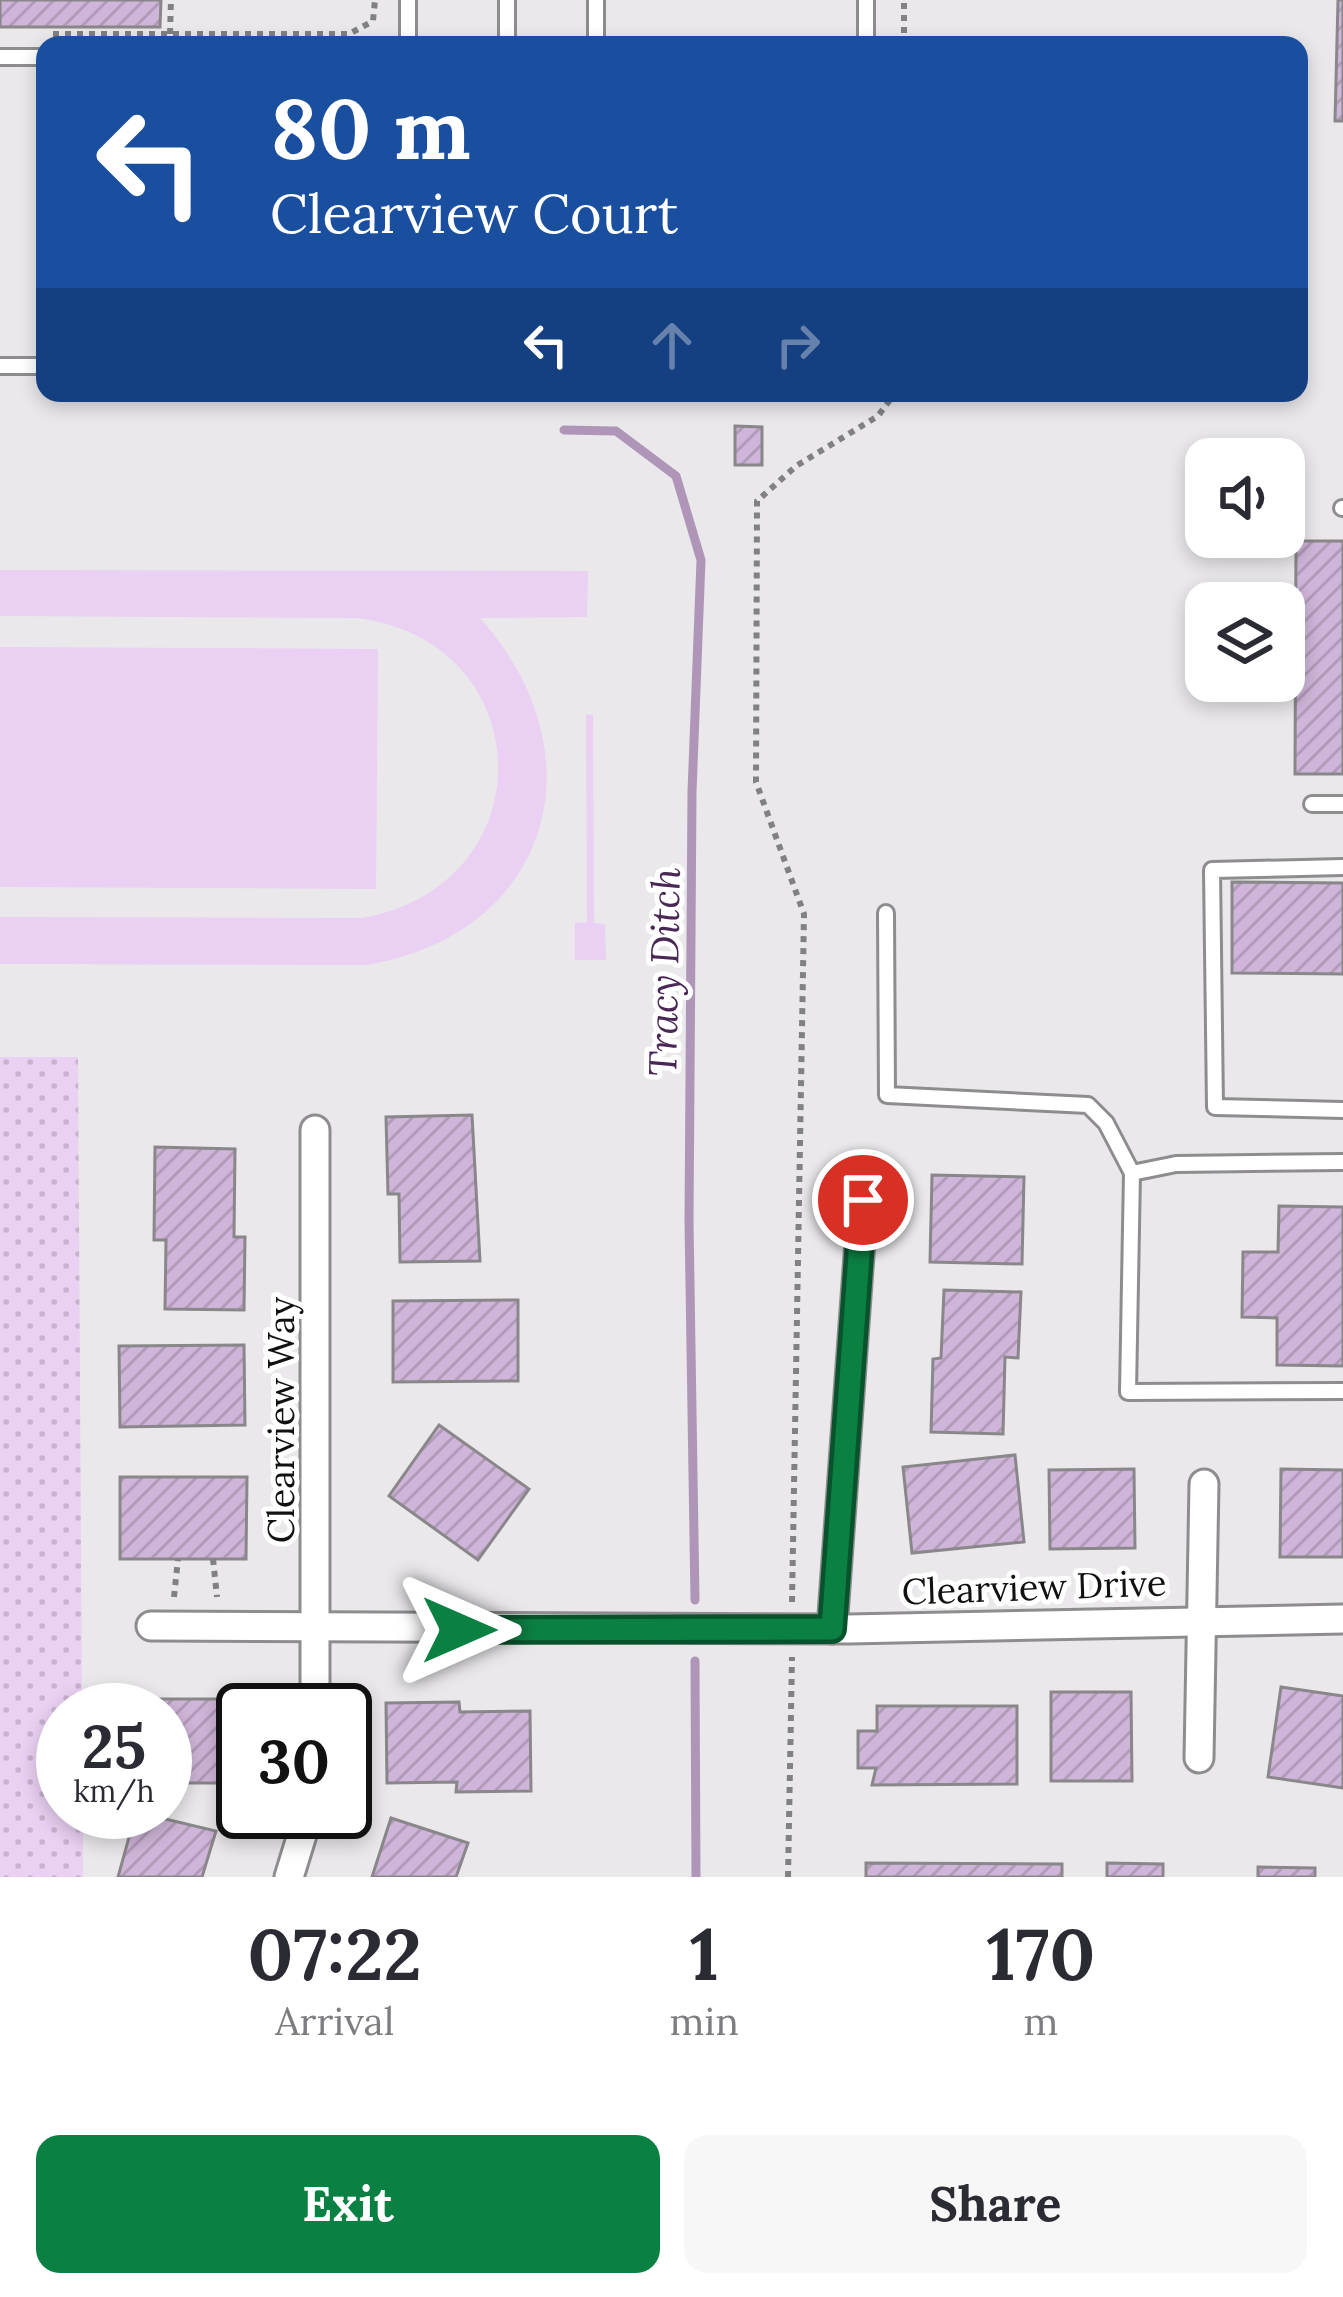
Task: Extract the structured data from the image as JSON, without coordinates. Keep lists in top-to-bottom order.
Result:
{
  "streets": {
    "street": ["Clearview Way", "Clearview Drive"]
  },
  "crossings": [
    ["Clearview Way", "Clearview Drive"]
  ],
  "water": ["Tracy Ditch"],
  "page": {
    "turn": ["80 m", "Clearview Court"],
    "speed": "25 km/h",
    "limit": "30",
    "eta": [
      "07:22",
      "Arrival",
      "1",
      "min",
      "170",
      "m"
    ],
    "buttons": ["Exit", "Share"]
  }
}
